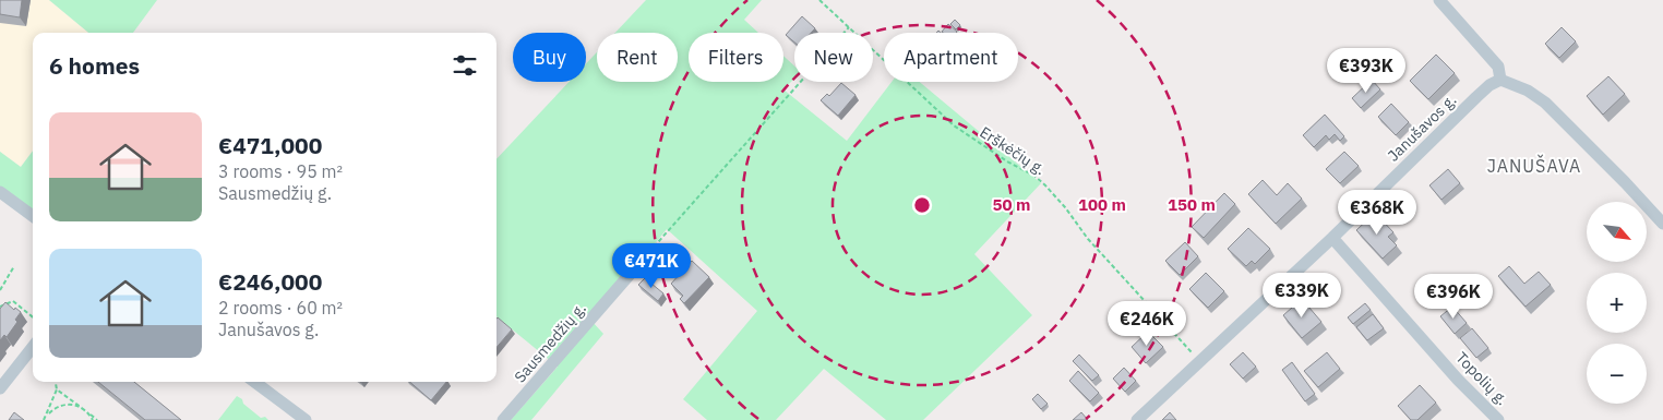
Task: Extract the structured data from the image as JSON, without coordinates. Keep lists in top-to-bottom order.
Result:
{
  "streets": {
    "street": ["Janušavos g.", "Sausmedžių g.", "Topolių g."],
    "path": ["Erškėčių g."]
  },
  "crossings": [
    ["Janušavos g.", "Erškėčių g."],
    ["Janušavos g.", "Topolių g."]
  ],
  "districts": ["JANUŠAVA"],
  "north": "bottom right",
  "page": {
    "chip": [
      "Buy",
      "Rent",
      "Filters",
      "New",
      "Apartment"
    ],
    "heading": "6 homes",
    "price": [
      "€393K",
      "€368K",
      "€471K",
      "€339K",
      "€396K",
      "€246K"
    ],
    "list": [
      {
        "name": "€471,000",
        "note": "3 rooms · 95 m² · Sausmedžių g."
      },
      {
        "name": "€246,000",
        "note": "2 rooms · 60 m² · Janušavos g."
      }
    ],
    "map_buttons": ["+", "−"]
  },
  "rings": ["50 m", "100 m", "150 m"]
}
